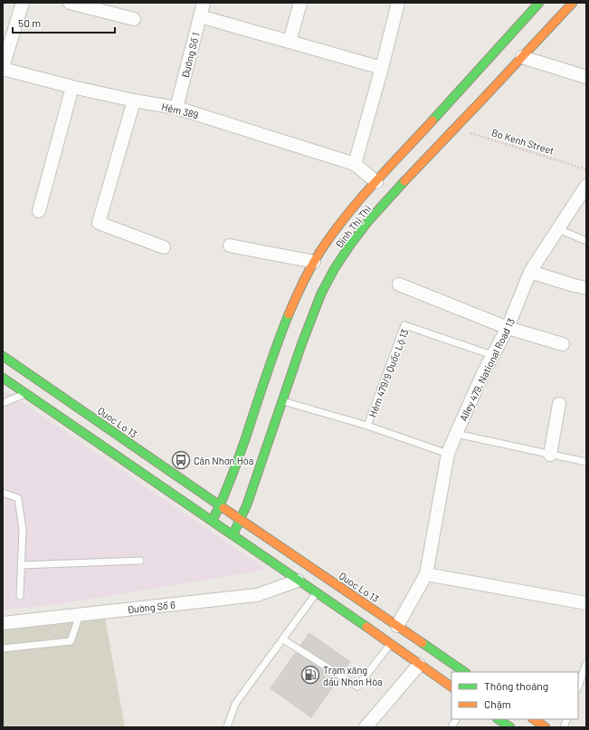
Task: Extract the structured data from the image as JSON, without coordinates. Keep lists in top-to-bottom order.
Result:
{
  "streets": {
    "main road": ["Đinh Thị Thi", "Quoc Lo 13"],
    "street": [
      "Đường Số 1",
      "Hẻm 389",
      "Alley 479, National Road 13",
      "Đường Số 6"
    ],
    "lane": ["Hẻm 479/9 Quốc Lộ 13"],
    "path": ["Bo Kenh Street"]
  },
  "crossings": [
    ["Đường Số 1", "Hẻm 389"],
    ["Bo Kenh Street", "Đinh Thị Thi"],
    ["Đinh Thị Thi", "Quoc Lo 13"],
    ["Alley 479, National Road 13", "Hẻm 479/9 Quốc Lộ 13"],
    ["Alley 479, National Road 13", "Quoc Lo 13"]
  ],
  "places": {
    "bus stop": ["Cân Nhơn Hòa"],
    "fuel station": ["Trạm xăng dầu Nhơn Hòa"]
  },
  "legend": ["Thông thoáng", "Chậm"],
  "scale_bar": "50 m"
}
